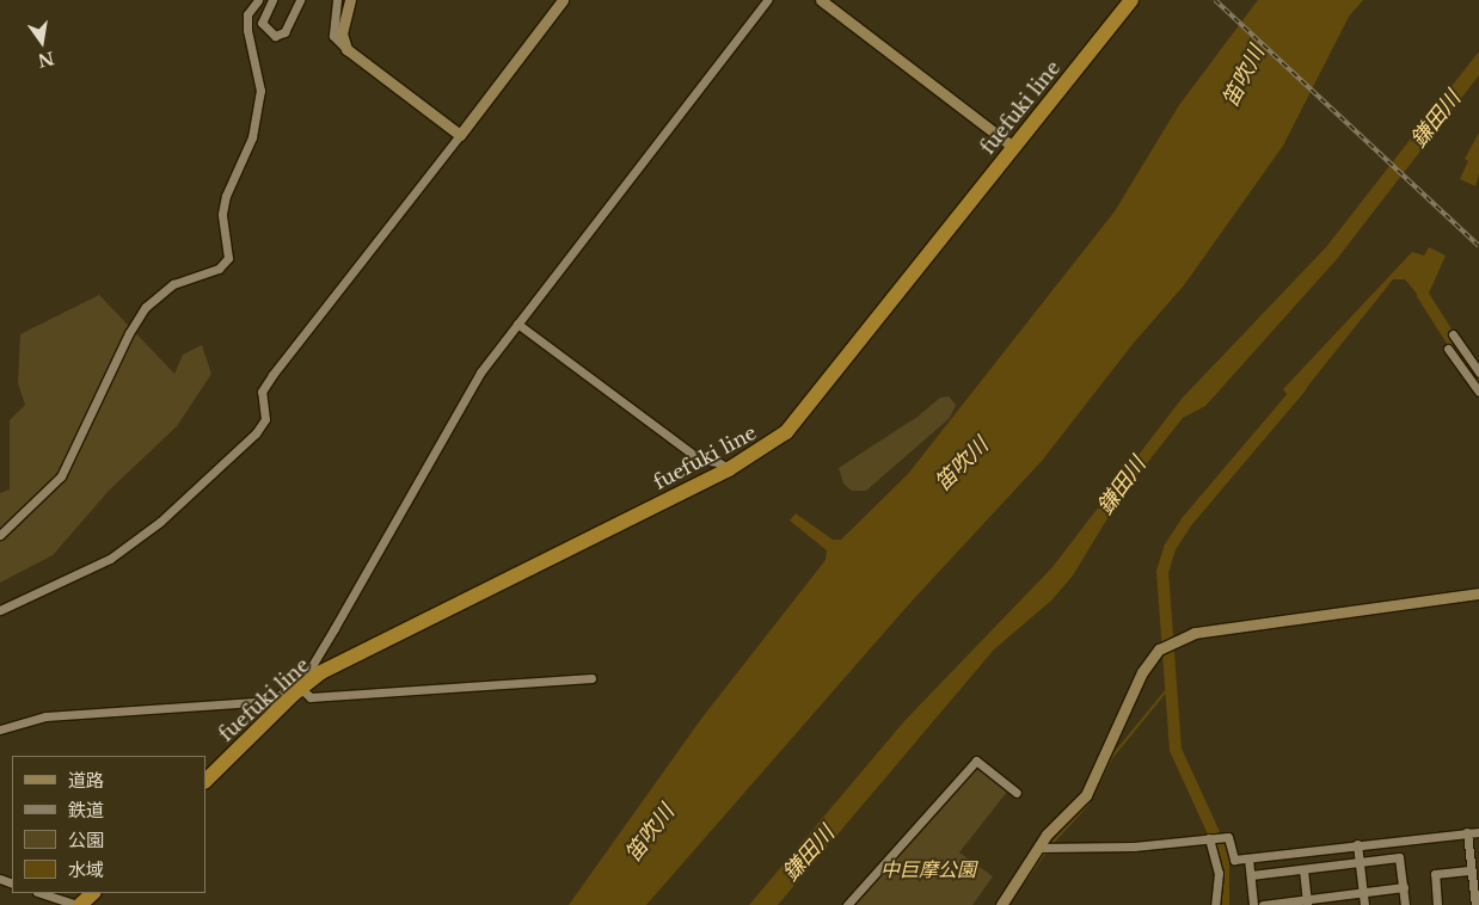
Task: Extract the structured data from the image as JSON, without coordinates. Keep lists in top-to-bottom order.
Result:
{
  "streets": {
    "highway": ["fuefuki line"]
  },
  "water": ["笛吹川", "鎌田川"],
  "parks": ["中巨摩公園"],
  "legend": [
    "道路",
    "鉄道",
    "公園",
    "水域"
  ],
  "north": "bottom"
}
